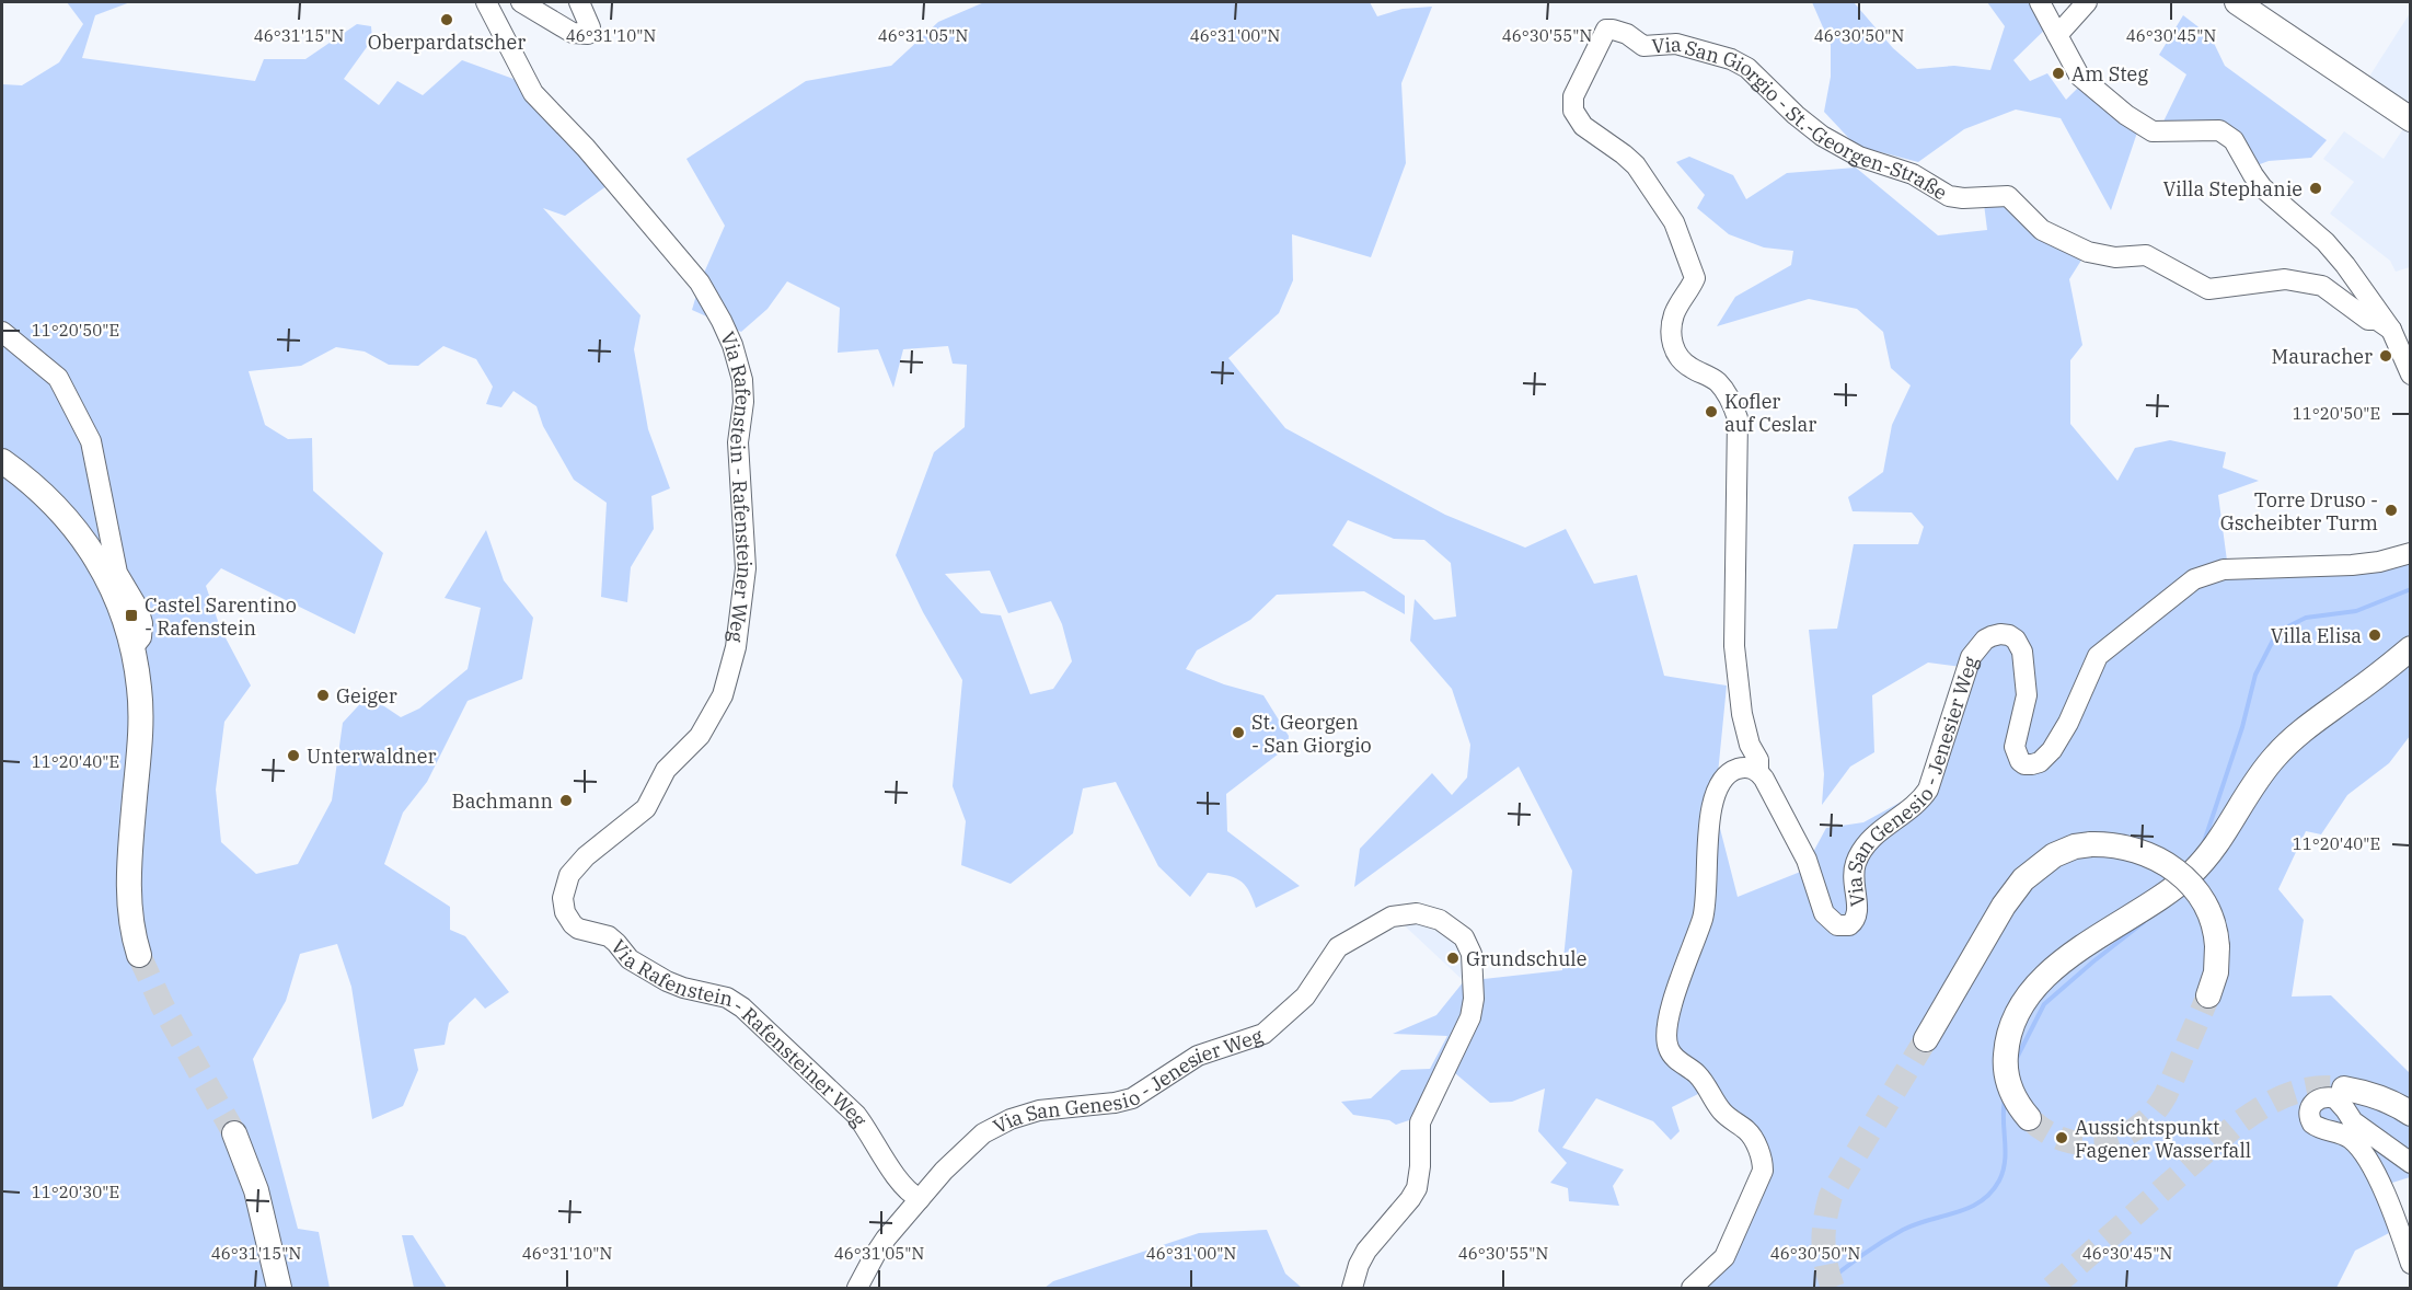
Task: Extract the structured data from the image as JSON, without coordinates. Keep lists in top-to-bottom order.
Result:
{
  "streets": {
    "street": ["Via San Giorgio - St.-Georgen-Straße", "Via Rafenstein - Rafensteiner Weg", "Via San Genesio - Jenesier Weg"]
  },
  "crossings": [
    ["Via San Giorgio - St.-Georgen-Straße", "Via San Genesio - Jenesier Weg"],
    ["Via Rafenstein - Rafensteiner Weg", "Via San Genesio - Jenesier Weg"]
  ],
  "places": {
    "other": [
      "Oberpardatscher",
      "Am Steg",
      "Villa Stephanie",
      "Mauracher",
      "Kofler auf Ceslar",
      "Torre Druso - Gscheibter Turm",
      "Villa Elisa",
      "Geiger",
      "St. Georgen - San Giorgio",
      "Unterwaldner",
      "Bachmann",
      "Grundschule",
      "Aussichtspunkt Fagener Wasserfall"
    ],
    "transit": ["Castel Sarentino - Rafenstein"]
  },
  "coordinates": [
    "46°31'15\"N",
    "46°31'10\"N",
    "46°31'05\"N",
    "46°31'00\"N",
    "46°30'55\"N",
    "46°30'50\"N",
    "46°30'45\"N",
    "11°20'50\"E",
    "11°20'40\"E",
    "11°20'30\"E"
  ]
}
